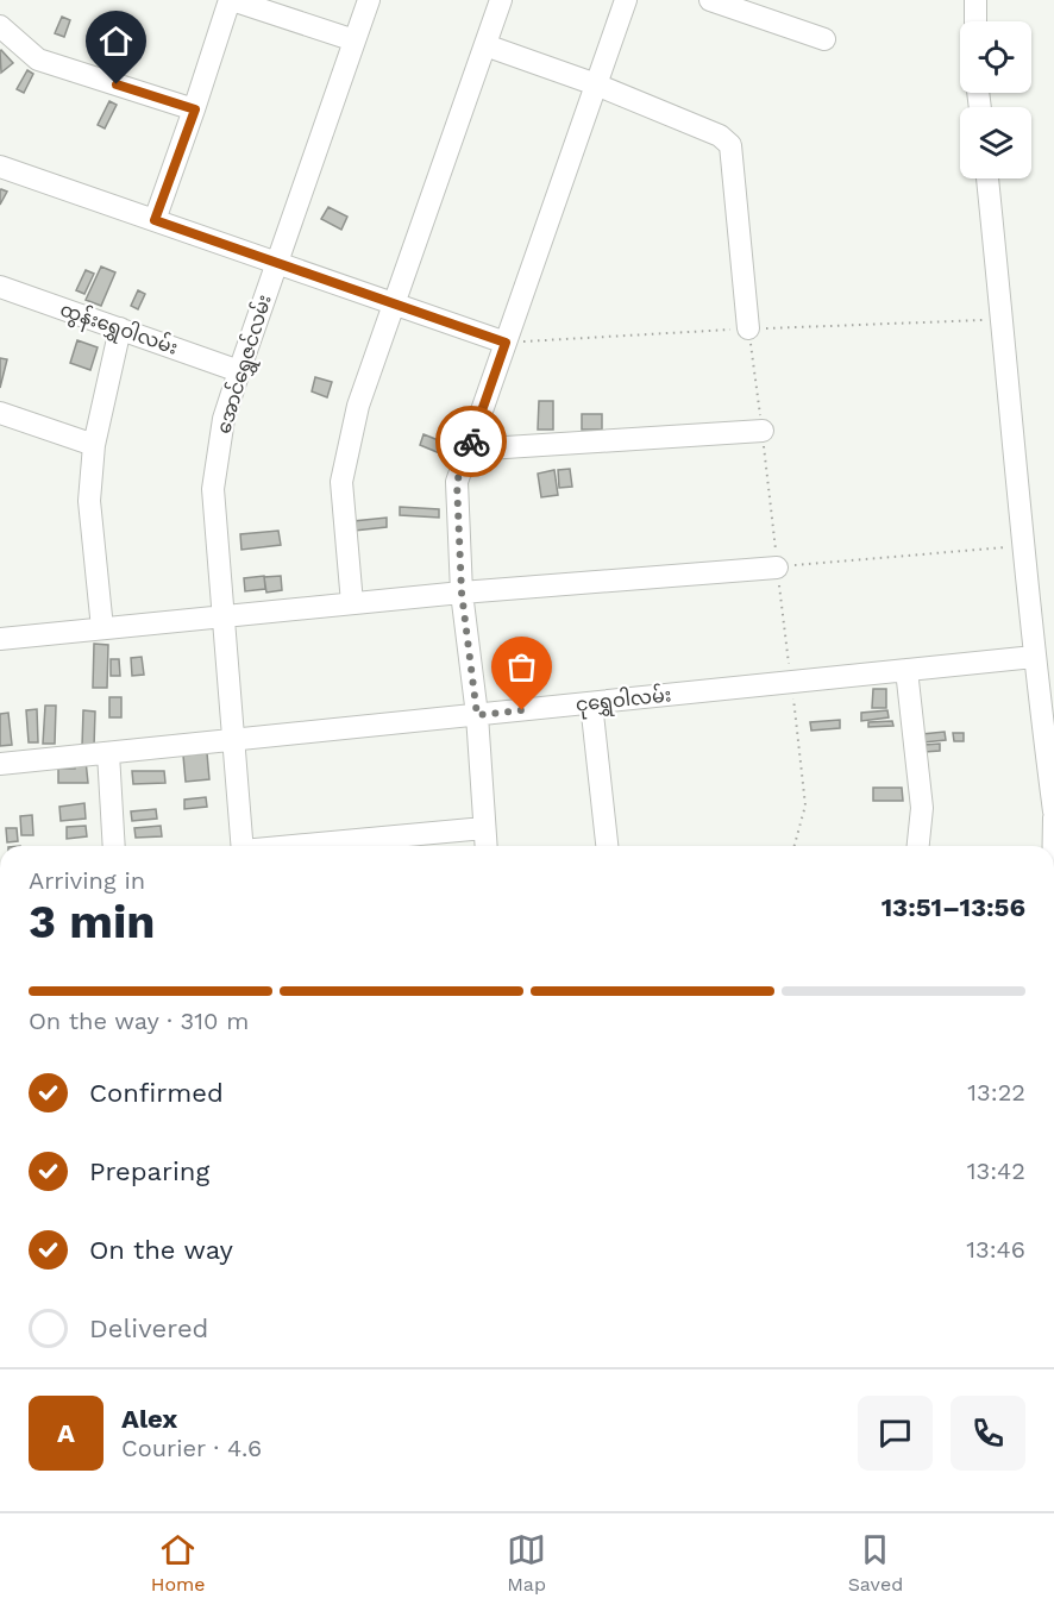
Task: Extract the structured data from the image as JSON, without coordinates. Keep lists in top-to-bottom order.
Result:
{
  "streets": {
    "street": ["ထွန်းရွှေဝါလမ်း", "အောင်ရွှေဇင်လမ်း", "ငုရွှေဝါလမ်း"]
  },
  "crossings": [
    ["ထွန်းရွှေဝါလမ်း", "အောင်ရွှေဇင်လမ်း"],
    ["အောင်ရွှေဇင်လမ်း", "ငုရွှေဝါလမ်း"]
  ],
  "page": {
    "heading": ["3 min", "Arriving in", "13:51–13:56"],
    "panel": ["Alex", "Courier · 4.6"],
    "bar": "On the way · 310 m",
    "list": [
      ["Confirmed", "13:22"],
      ["Preparing", "13:42"],
      ["On the way", "13:46"],
      "Delivered"
    ],
    "round": "A",
    "tabs": ["Home", "Map", "Saved"]
  }
}
